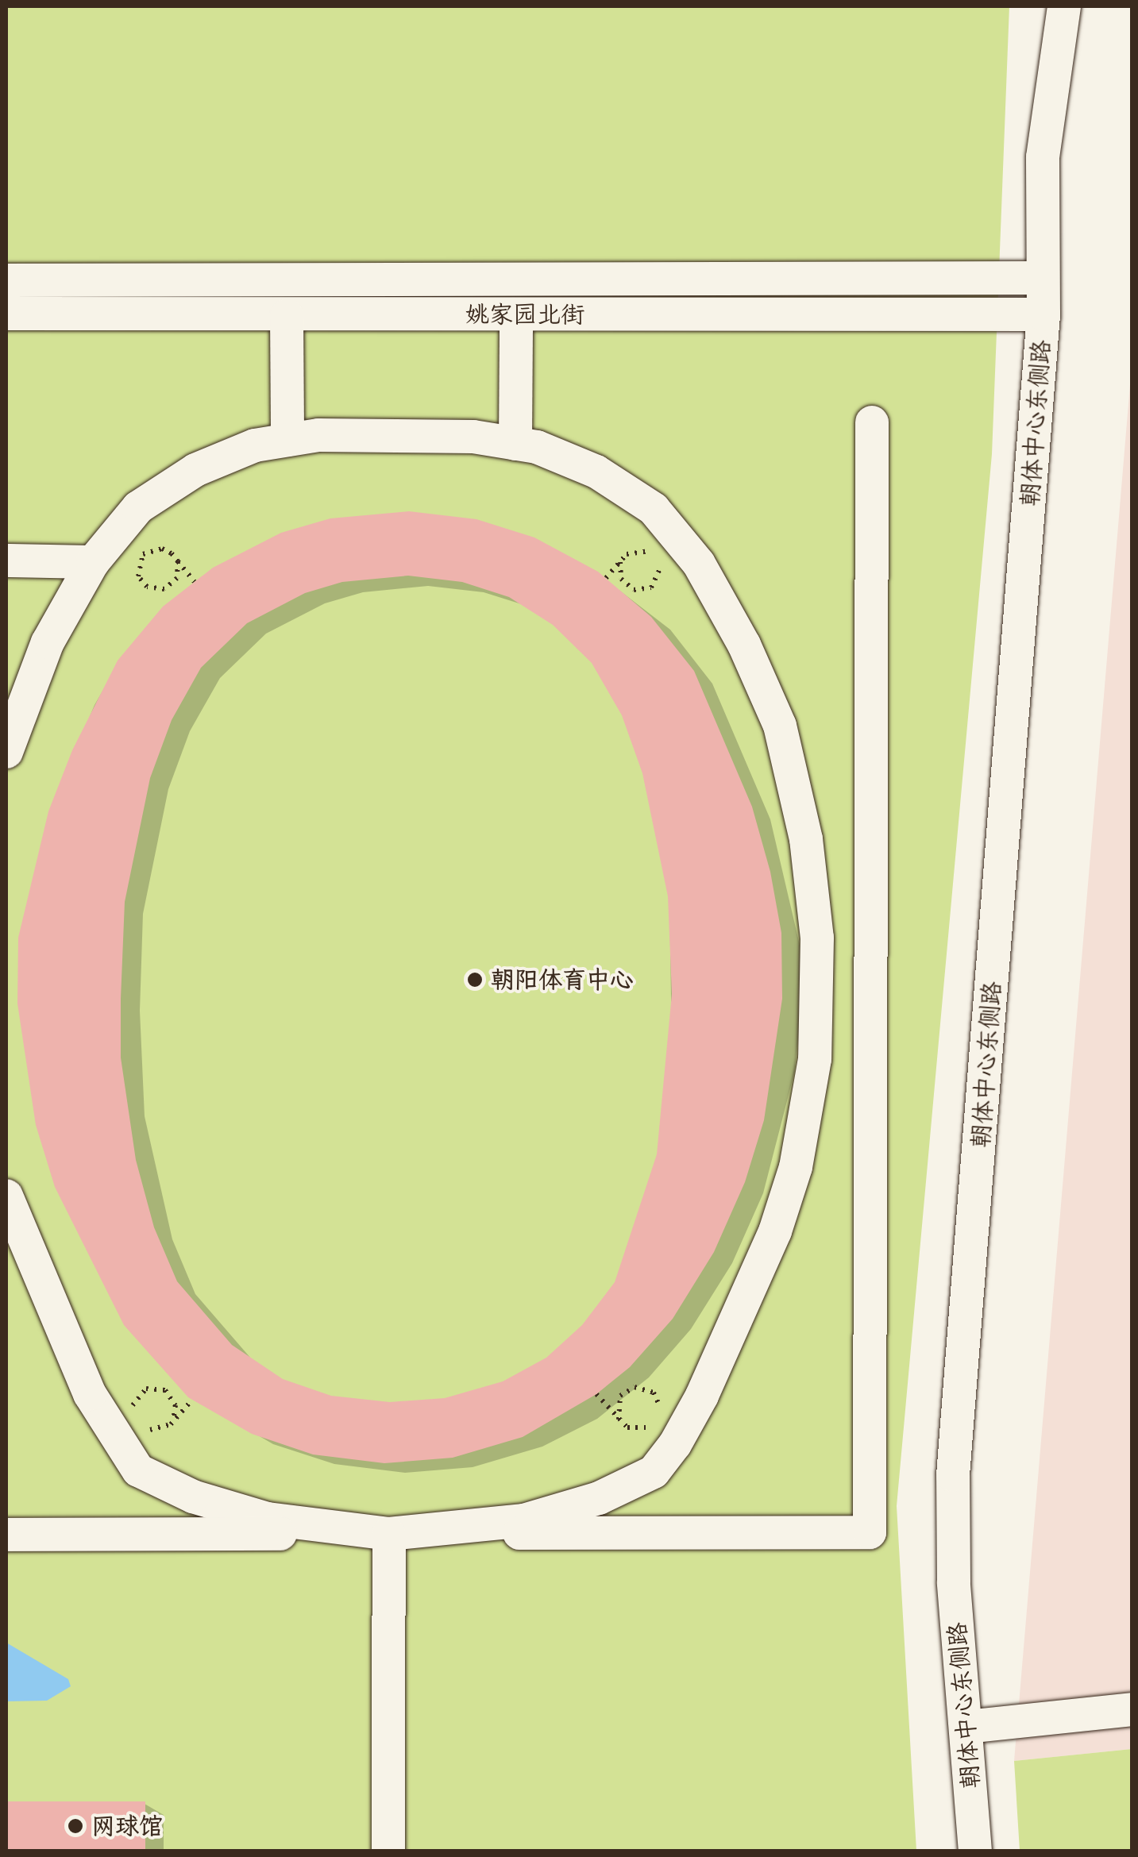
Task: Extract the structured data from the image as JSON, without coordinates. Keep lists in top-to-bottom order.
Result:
{
  "streets": {
    "street": ["姚家园北街", "朝体中心东侧路"]
  },
  "crossings": [
    ["姚家园北街", "朝体中心东侧路"]
  ],
  "places": ["朝阳体育中心", "网球馆"]
}
